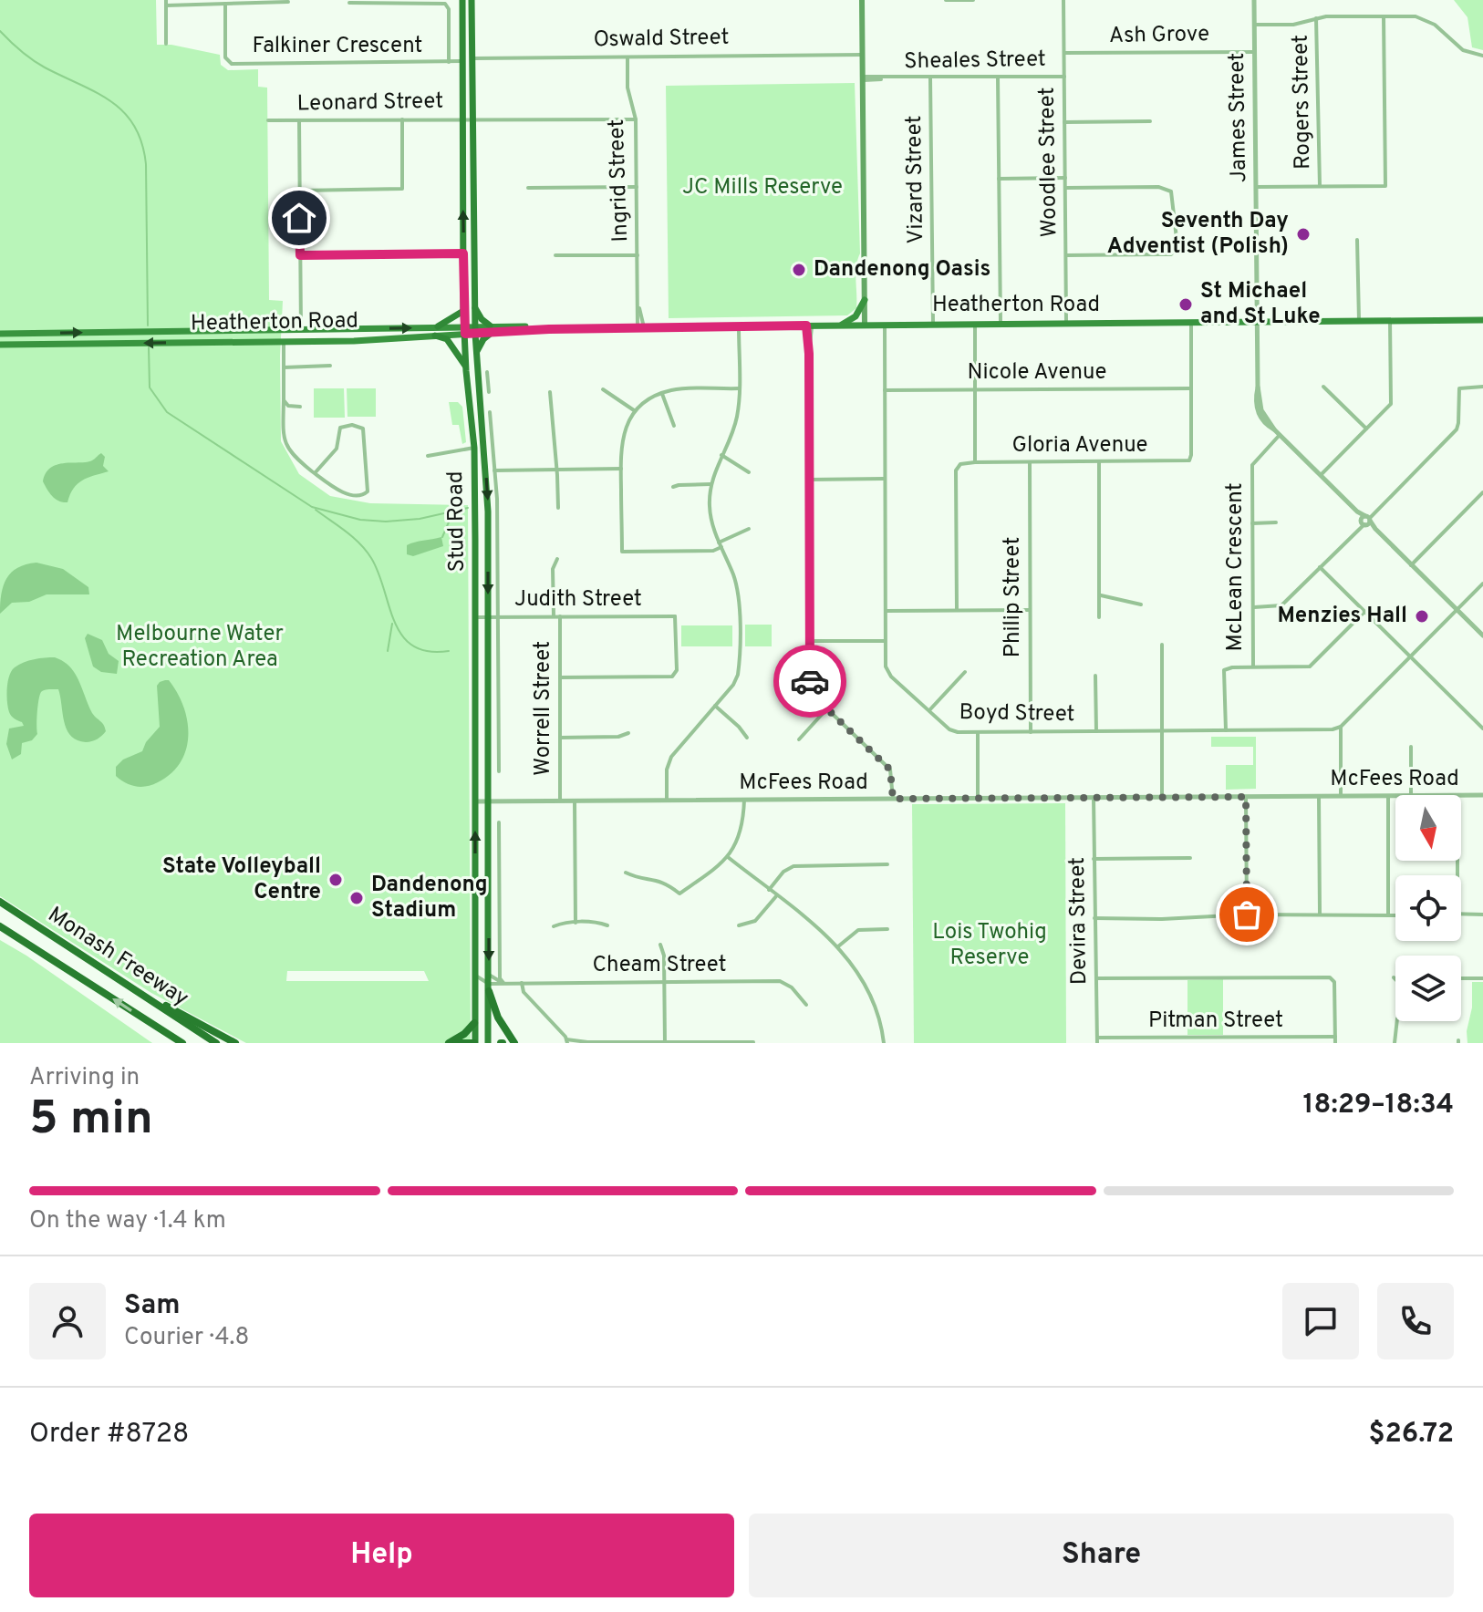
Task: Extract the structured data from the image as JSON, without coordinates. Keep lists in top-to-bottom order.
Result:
{
  "streets": {
    "highway": ["Oswald Street", "Stud Road", "Monash Freeway"],
    "main road": ["Heatherton Road"],
    "street": [
      "Ash Grove",
      "Falkiner Crescent",
      "Sheales Street",
      "Rogers Street",
      "Leonard Street",
      "James Street",
      "Woodlee Street",
      "Vizard Street",
      "Ingrid Street",
      "Nicole Avenue",
      "Gloria Avenue",
      "McLean Crescent",
      "Philip Street",
      "Judith Street",
      "Worrell Street",
      "Boyd Street",
      "McFees Road",
      "Devira Street",
      "Cheam Street",
      "Pitman Street"
    ]
  },
  "crossings": [
    ["Ash Grove", "James Street"],
    ["Ash Grove", "Woodlee Street"],
    ["Oswald Street", "Falkiner Crescent"],
    ["Oswald Street", "Ingrid Street"],
    ["Oswald Street", "Stud Road"],
    ["Falkiner Crescent", "Stud Road"],
    ["Sheales Street", "Woodlee Street"],
    ["Sheales Street", "Vizard Street"],
    ["Leonard Street", "Ingrid Street"],
    ["Leonard Street", "Stud Road"],
    ["James Street", "Heatherton Road"],
    ["James Street", "McLean Crescent"],
    ["Woodlee Street", "Heatherton Road"],
    ["Vizard Street", "Heatherton Road"],
    ["Ingrid Street", "Heatherton Road"],
    ["Heatherton Road", "Stud Road"],
    ["Heatherton Road", "Boyd Street"],
    ["Nicole Avenue", "Gloria Avenue"],
    ["Nicole Avenue", "Boyd Street"],
    ["Gloria Avenue", "Philip Street"],
    ["Stud Road", "Judith Street"],
    ["Stud Road", "McFees Road"],
    ["Stud Road", "Cheam Street"],
    ["Philip Street", "Boyd Street"],
    ["Judith Street", "Worrell Street"],
    ["Worrell Street", "McFees Road"],
    ["McFees Road", "Devira Street"],
    ["Devira Street", "Pitman Street"]
  ],
  "parks": ["JC Mills Reserve", "Melbourne Water Recreation Area", "Lois Twohig Reserve"],
  "places": [
    "Seventh Day Adventist (Polish)",
    "Dandenong Oasis",
    "St Michael and St Luke",
    "Menzies Hall",
    "State Volleyball Centre",
    "Dandenong Stadium"
  ],
  "north": "bottom",
  "page": {
    "heading": ["5 min", "Arriving in", "18:29–18:34"],
    "panel": [
      "Sam",
      "Courier · 4.8",
      "Order #8728",
      "$26.72"
    ],
    "bar": "On the way · 1.4 km",
    "buttons": ["Help", "Share"]
  }
}
